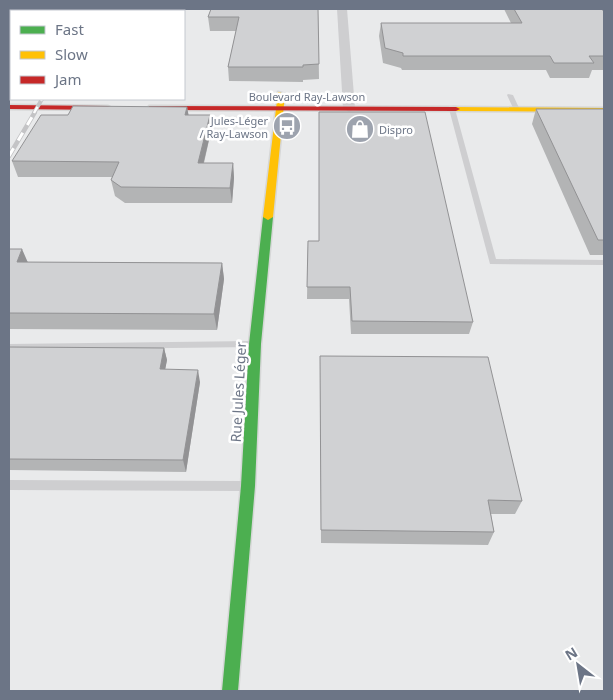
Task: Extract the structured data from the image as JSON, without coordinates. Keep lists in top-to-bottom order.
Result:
{
  "streets": {
    "street": ["Boulevard Ray-Lawson", "Rue Jules Léger"]
  },
  "crossings": [
    ["Boulevard Ray-Lawson", "Rue Jules Léger"]
  ],
  "places": {
    "bus stop": ["Jules-Léger / Ray-Lawson"],
    "shop": ["Dispro"]
  },
  "legend": ["Fast", "Slow", "Jam"],
  "north": "top left"
}
